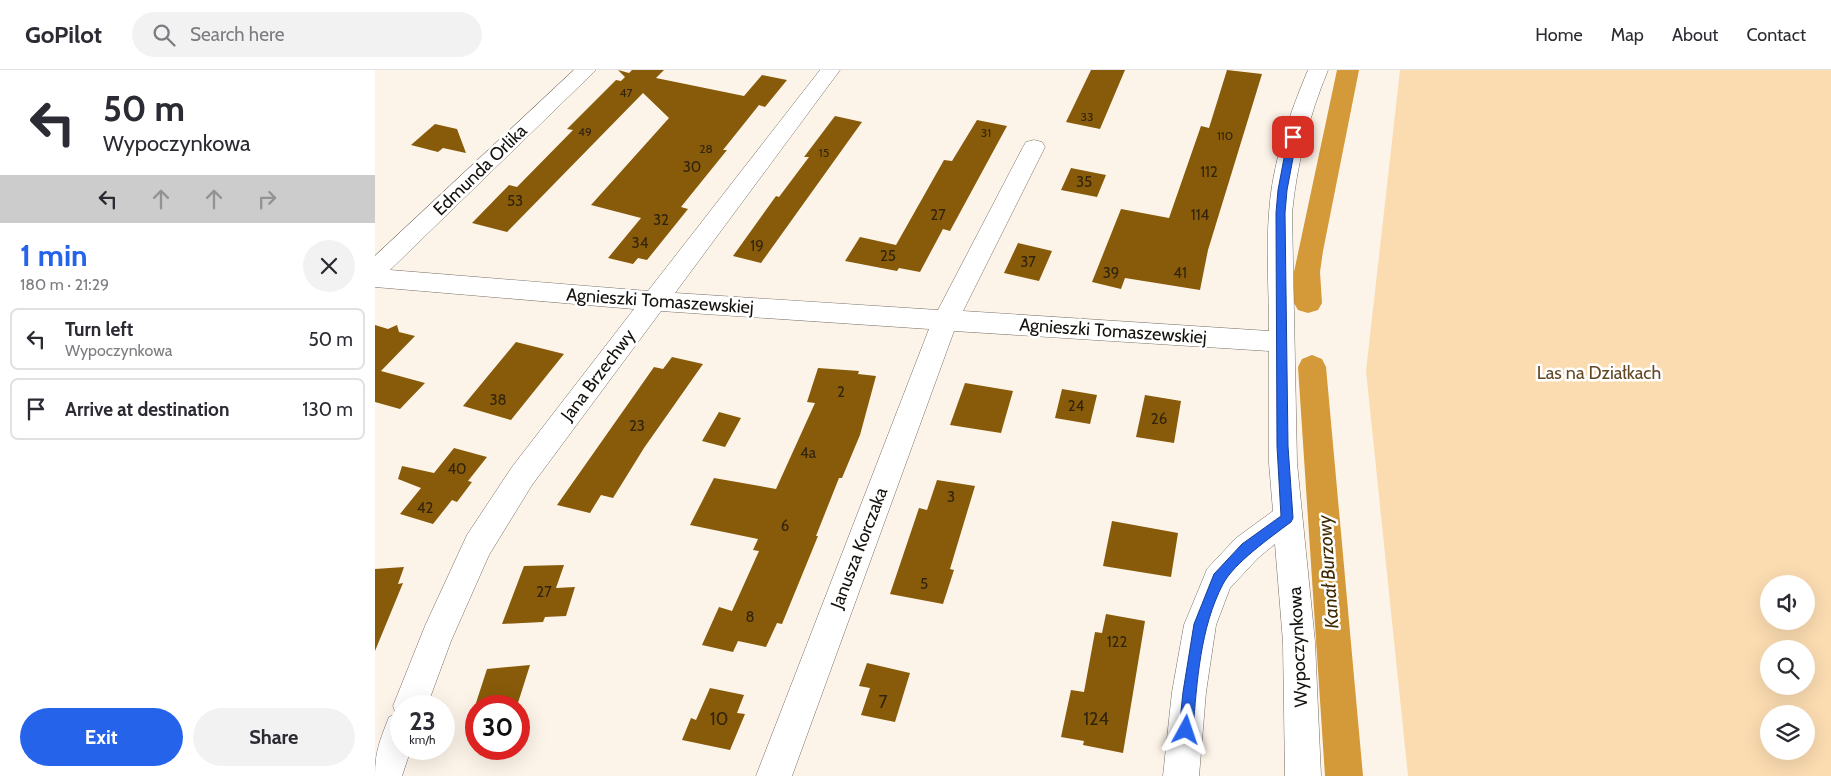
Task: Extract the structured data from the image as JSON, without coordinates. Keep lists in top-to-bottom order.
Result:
{
  "streets": {
    "street": [
      "Edmunda Orlika",
      "Agnieszki Tomaszewskiej",
      "Jana Brzechwy",
      "Janusza Korczaka",
      "Wypoczynkowa"
    ]
  },
  "crossings": [
    ["Agnieszki Tomaszewskiej", "Jana Brzechwy"],
    ["Agnieszki Tomaszewskiej", "Janusza Korczaka"],
    ["Agnieszki Tomaszewskiej", "Wypoczynkowa"]
  ],
  "water": ["Kanał Burzowy"],
  "parks": ["Las na Działkach"],
  "house_numbers": [
    "47",
    "33",
    "49",
    "31",
    "110",
    "28",
    "15",
    "30",
    "112",
    "35",
    "53",
    "27",
    "114",
    "32",
    "34",
    "19",
    "25",
    "37",
    "39",
    "41",
    "2",
    "38",
    "24",
    "26",
    "23",
    "4a",
    "40",
    "3",
    "42",
    "6",
    "5",
    "27",
    "8",
    "122",
    "7",
    "10",
    "124"
  ],
  "page": {
    "header": "GoPilot",
    "search": "Search here",
    "nav": [
      "Home",
      "Map",
      "About",
      "Contact"
    ],
    "turn": ["50 m", "Wypoczynkowa"],
    "heading": ["1 min", "180 m · 21:29"],
    "list": [
      {
        "name": "Turn left",
        "note": "Wypoczynkowa",
        "value": "50 m"
      },
      {
        "name": "Arrive at destination",
        "value": "130 m"
      }
    ],
    "speed": "23 km/h",
    "limit": "30",
    "buttons": ["Exit", "Share"]
  }
}
